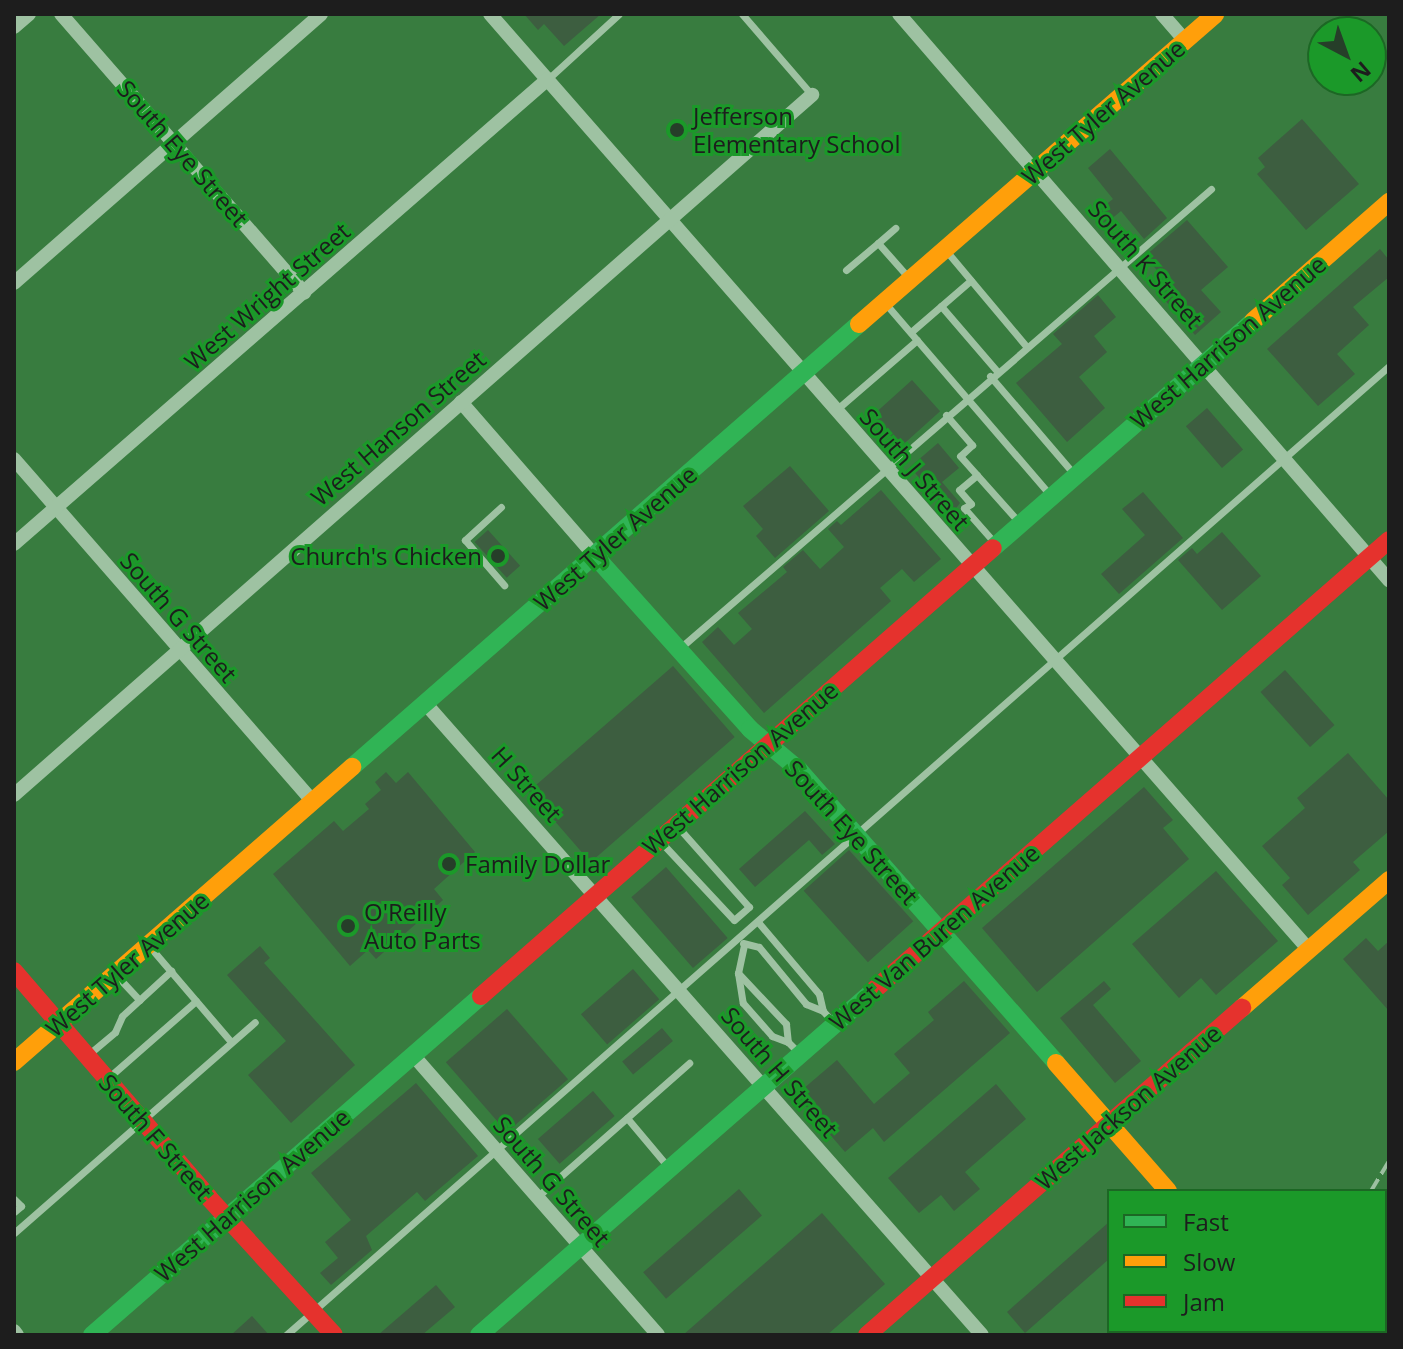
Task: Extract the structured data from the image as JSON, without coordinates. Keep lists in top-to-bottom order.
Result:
{
  "streets": {
    "main road": [
      "West Tyler Avenue",
      "South Eye Street",
      "West Harrison Avenue",
      "West Van Buren Avenue",
      "West Jackson Avenue",
      "South F Street"
    ],
    "street": [
      "South K Street",
      "West Wright Street",
      "West Hanson Street",
      "South J Street",
      "South G Street",
      "H Street",
      "South H Street"
    ]
  },
  "crossings": [
    ["West Tyler Avenue", "South Eye Street"],
    ["West Tyler Avenue", "South K Street"],
    ["West Tyler Avenue", "South J Street"],
    ["West Tyler Avenue", "South G Street"],
    ["West Tyler Avenue", "H Street"],
    ["West Tyler Avenue", "South F Street"],
    ["South Eye Street", "West Wright Street"],
    ["South Eye Street", "West Harrison Avenue"],
    ["South Eye Street", "West Hanson Street"],
    ["South Eye Street", "West Van Buren Avenue"],
    ["South Eye Street", "West Jackson Avenue"],
    ["South K Street", "West Harrison Avenue"],
    ["South K Street", "West Van Buren Avenue"],
    ["West Wright Street", "South J Street"],
    ["West Wright Street", "South G Street"],
    ["West Harrison Avenue", "South J Street"],
    ["West Harrison Avenue", "South G Street"],
    ["West Harrison Avenue", "H Street"],
    ["West Harrison Avenue", "South H Street"],
    ["West Harrison Avenue", "South F Street"],
    ["West Hanson Street", "South J Street"],
    ["West Hanson Street", "South G Street"],
    ["South J Street", "West Van Buren Avenue"],
    ["South J Street", "West Jackson Avenue"],
    ["South G Street", "West Van Buren Avenue"],
    ["H Street", "South H Street"],
    ["West Van Buren Avenue", "South H Street"],
    ["South H Street", "West Jackson Avenue"]
  ],
  "places": [
    "Jefferson Elementary School",
    "Church's Chicken",
    "Family Dollar",
    "O'Reilly Auto Parts"
  ],
  "legend": ["Fast", "Slow", "Jam"],
  "north": "bottom right"
}
